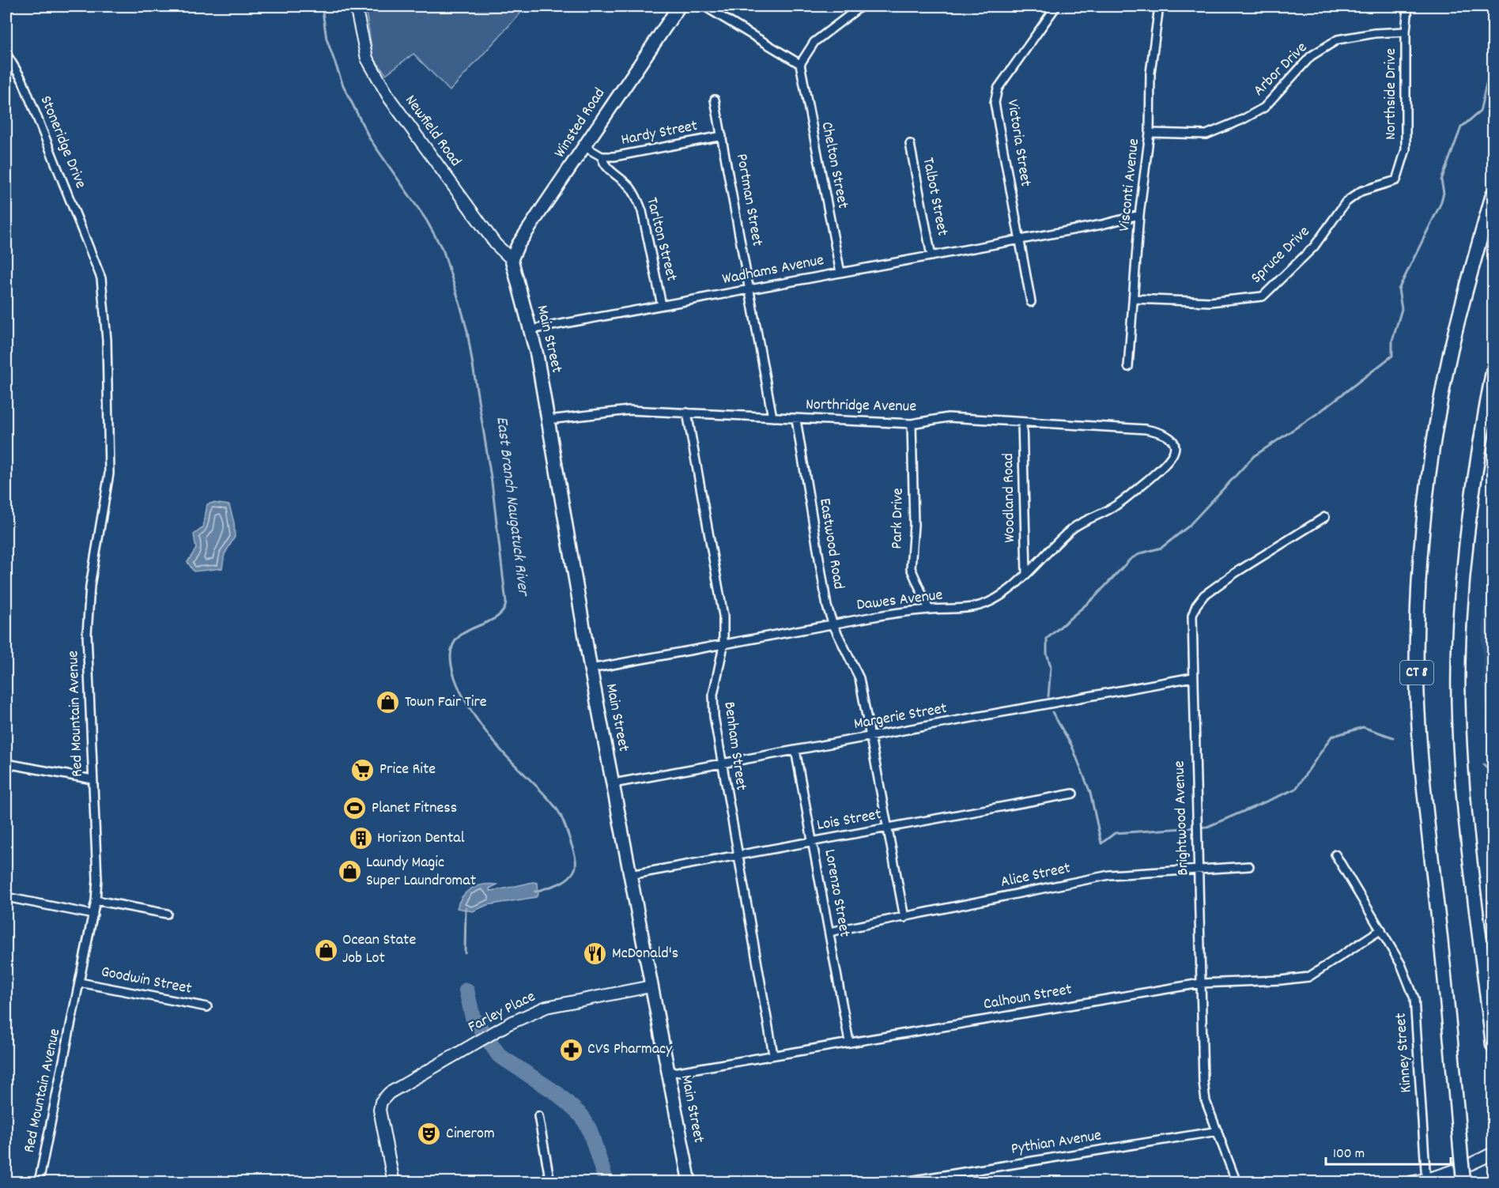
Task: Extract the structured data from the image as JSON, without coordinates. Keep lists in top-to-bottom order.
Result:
{
  "streets": {
    "highway": ["CT 8"],
    "main road": ["Winsted Road", "Main Street"],
    "street": [
      "Arbor Drive",
      "Northside Drive",
      "Newfield Road",
      "Hardy Street",
      "Stoneridge Drive",
      "Victoria Street",
      "Chelton Street",
      "Visconti Avenue",
      "Talbot Street",
      "Portman Street",
      "Tarlton Street",
      "Spruce Drive",
      "Wadhams Avenue",
      "Northridge Avenue",
      "Woodland Road",
      "Park Drive",
      "Eastwood Road",
      "Dawes Avenue",
      "Red Mountain Avenue",
      "Margerie Street",
      "Benham Street",
      "Brightwood Avenue",
      "Lois Street",
      "Alice Street",
      "Lorenzo Street",
      "Goodwin Street",
      "Calhoun Street",
      "Farley Place",
      "Kinney Street",
      "Pythian Avenue"
    ]
  },
  "crossings": [
    ["Arbor Drive", "Northside Drive"],
    ["Arbor Drive", "Visconti Avenue"],
    ["Northside Drive", "Spruce Drive"],
    ["Winsted Road", "Newfield Road"],
    ["Winsted Road", "Tarlton Street"],
    ["Winsted Road", "Main Street"],
    ["Newfield Road", "Main Street"],
    ["Hardy Street", "Portman Street"],
    ["Hardy Street", "Tarlton Street"],
    ["Stoneridge Drive", "Red Mountain Avenue"],
    ["Victoria Street", "Wadhams Avenue"],
    ["Chelton Street", "Wadhams Avenue"],
    ["Visconti Avenue", "Spruce Drive"],
    ["Visconti Avenue", "Wadhams Avenue"],
    ["Talbot Street", "Wadhams Avenue"],
    ["Portman Street", "Wadhams Avenue"],
    ["Portman Street", "Northridge Avenue"],
    ["Tarlton Street", "Wadhams Avenue"],
    ["Wadhams Avenue", "Main Street"],
    ["Main Street", "Northridge Avenue"],
    ["Main Street", "Dawes Avenue"],
    ["Main Street", "Margerie Street"],
    ["Main Street", "Lois Street"],
    ["Main Street", "Calhoun Street"],
    ["Main Street", "Farley Place"],
    ["Northridge Avenue", "Woodland Road"],
    ["Northridge Avenue", "Park Drive"],
    ["Northridge Avenue", "Eastwood Road"],
    ["Northridge Avenue", "Dawes Avenue"],
    ["Northridge Avenue", "Benham Street"],
    ["Woodland Road", "Dawes Avenue"],
    ["Park Drive", "Dawes Avenue"],
    ["Eastwood Road", "Dawes Avenue"],
    ["Eastwood Road", "Margerie Street"],
    ["Eastwood Road", "Lois Street"],
    ["Eastwood Road", "Alice Street"],
    ["Dawes Avenue", "Benham Street"],
    ["Red Mountain Avenue", "Goodwin Street"],
    ["Margerie Street", "Benham Street"],
    ["Margerie Street", "Brightwood Avenue"],
    ["Margerie Street", "Lorenzo Street"],
    ["Benham Street", "Lois Street"],
    ["Benham Street", "Calhoun Street"],
    ["Brightwood Avenue", "Alice Street"],
    ["Brightwood Avenue", "Calhoun Street"],
    ["Brightwood Avenue", "Pythian Avenue"],
    ["Lois Street", "Lorenzo Street"],
    ["Alice Street", "Lorenzo Street"],
    ["Lorenzo Street", "Calhoun Street"],
    ["Calhoun Street", "Kinney Street"]
  ],
  "water": ["East Branch Naugatuck River"],
  "places": {
    "shop": ["Town Fair Tire", "Laundy Magic Super Laundromat", "Ocean State Job Lot"],
    "supermarket": ["Price Rite"],
    "sports": ["Planet Fitness"],
    "building": ["Horizon Dental"],
    "restaurant": ["McDonald's"],
    "pharmacy": ["CVS Pharmacy"],
    "theatre": ["Cinerom"]
  },
  "scale_bar": "100 m"
}
